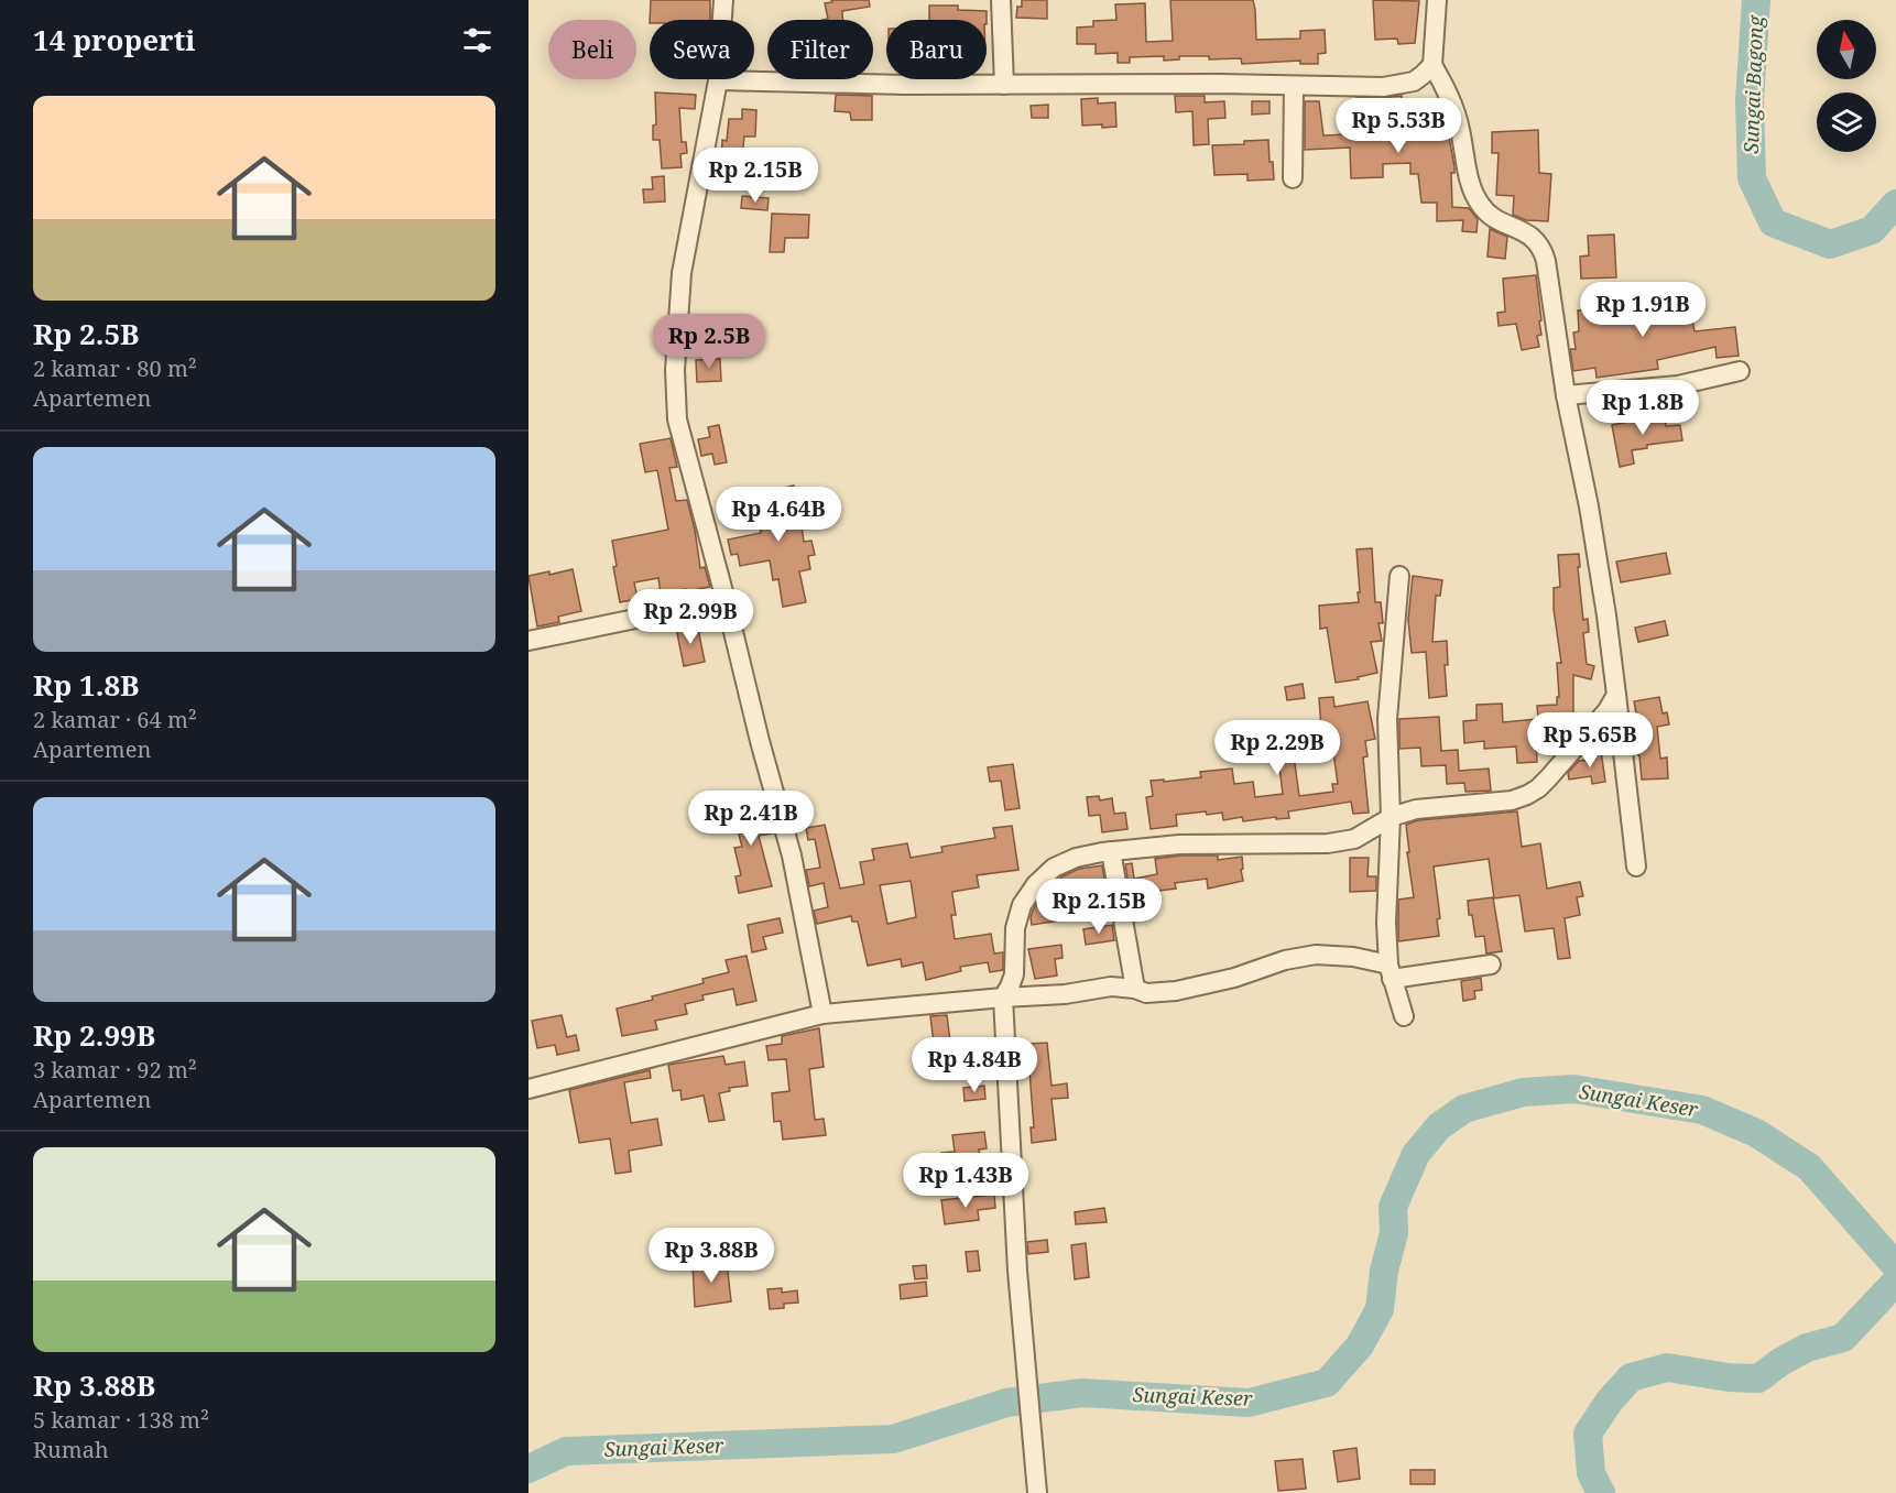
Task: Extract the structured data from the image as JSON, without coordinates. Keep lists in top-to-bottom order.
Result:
{
  "water": ["Sungai Bagong", "Sungai Keser"],
  "north": "top",
  "page": {
    "heading": "14 properti",
    "chip": [
      "Beli",
      "Sewa",
      "Filter",
      "Baru"
    ],
    "list": [
      {
        "name": "Rp 2.5B",
        "note": "2 kamar · 80 m² · Apartemen"
      },
      {
        "name": "Rp 1.8B",
        "note": "2 kamar · 64 m² · Apartemen"
      },
      {
        "name": "Rp 2.99B",
        "note": "3 kamar · 92 m² · Apartemen"
      },
      {
        "name": "Rp 3.88B",
        "note": "5 kamar · 138 m² · Rumah"
      }
    ],
    "price": [
      "Rp 5.53B",
      "Rp 2.15B",
      "Rp 1.91B",
      "Rp 2.5B",
      "Rp 1.8B",
      "Rp 4.64B",
      "Rp 2.99B",
      "Rp 5.65B",
      "Rp 2.29B",
      "Rp 2.41B",
      "Rp 2.15B",
      "Rp 4.84B",
      "Rp 1.43B",
      "Rp 3.88B"
    ]
  }
}
